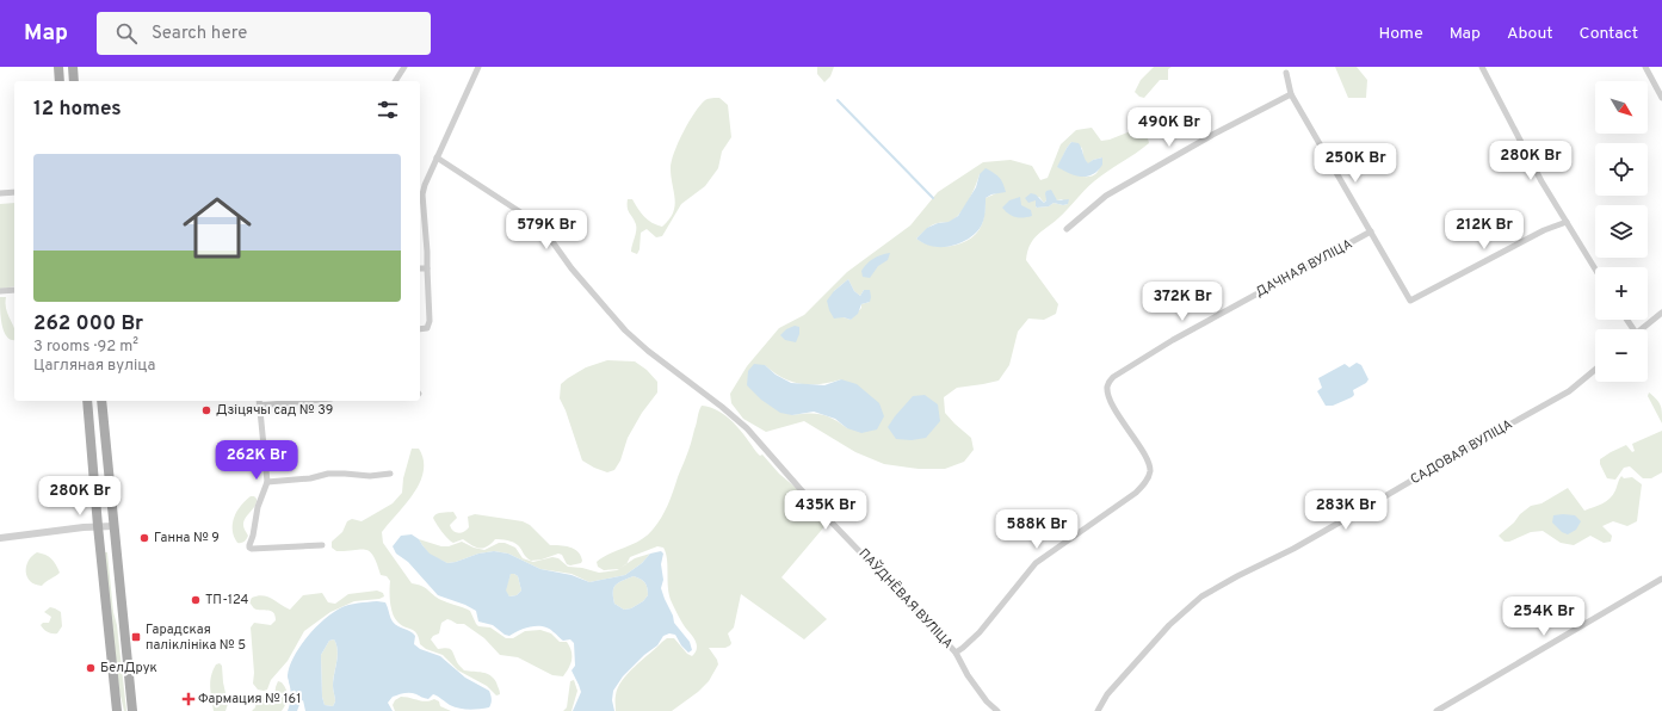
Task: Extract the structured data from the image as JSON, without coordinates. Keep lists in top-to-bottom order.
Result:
{
  "streets": {
    "street": ["ДАЧНАЯ ВУЛІЦА", "САДОВАЯ ВУЛІЦА", "ПАЎДНЁВАЯ ВУЛІЦА"]
  },
  "crossings": [
    ["ДАЧНАЯ ВУЛІЦА", "ПАЎДНЁВАЯ ВУЛІЦА"]
  ],
  "places": {
    "other": [
      "Дзіцячы сад № 39",
      "Ганна № 9",
      "ТП-124",
      "БелДрук"
    ],
    "transit": ["Гарадская паліклініка № 5"],
    "health": ["Фармация № 161"]
  },
  "north": "bottom right",
  "page": {
    "header": "Map",
    "search": "Search here",
    "nav": [
      "Home",
      "Map",
      "About",
      "Contact"
    ],
    "map_buttons": ["+", "−"],
    "heading": "12 homes",
    "price": [
      "490K Br",
      "280K Br",
      "250K Br",
      "579K Br",
      "212K Br",
      "372K Br",
      "262K Br",
      "280K Br",
      "435K Br",
      "283K Br",
      "588K Br",
      "254K Br"
    ],
    "list": [
      {
        "name": "262 000 Br",
        "note": "3 rooms · 92 m² · Цагляная вуліца"
      }
    ]
  }
}
